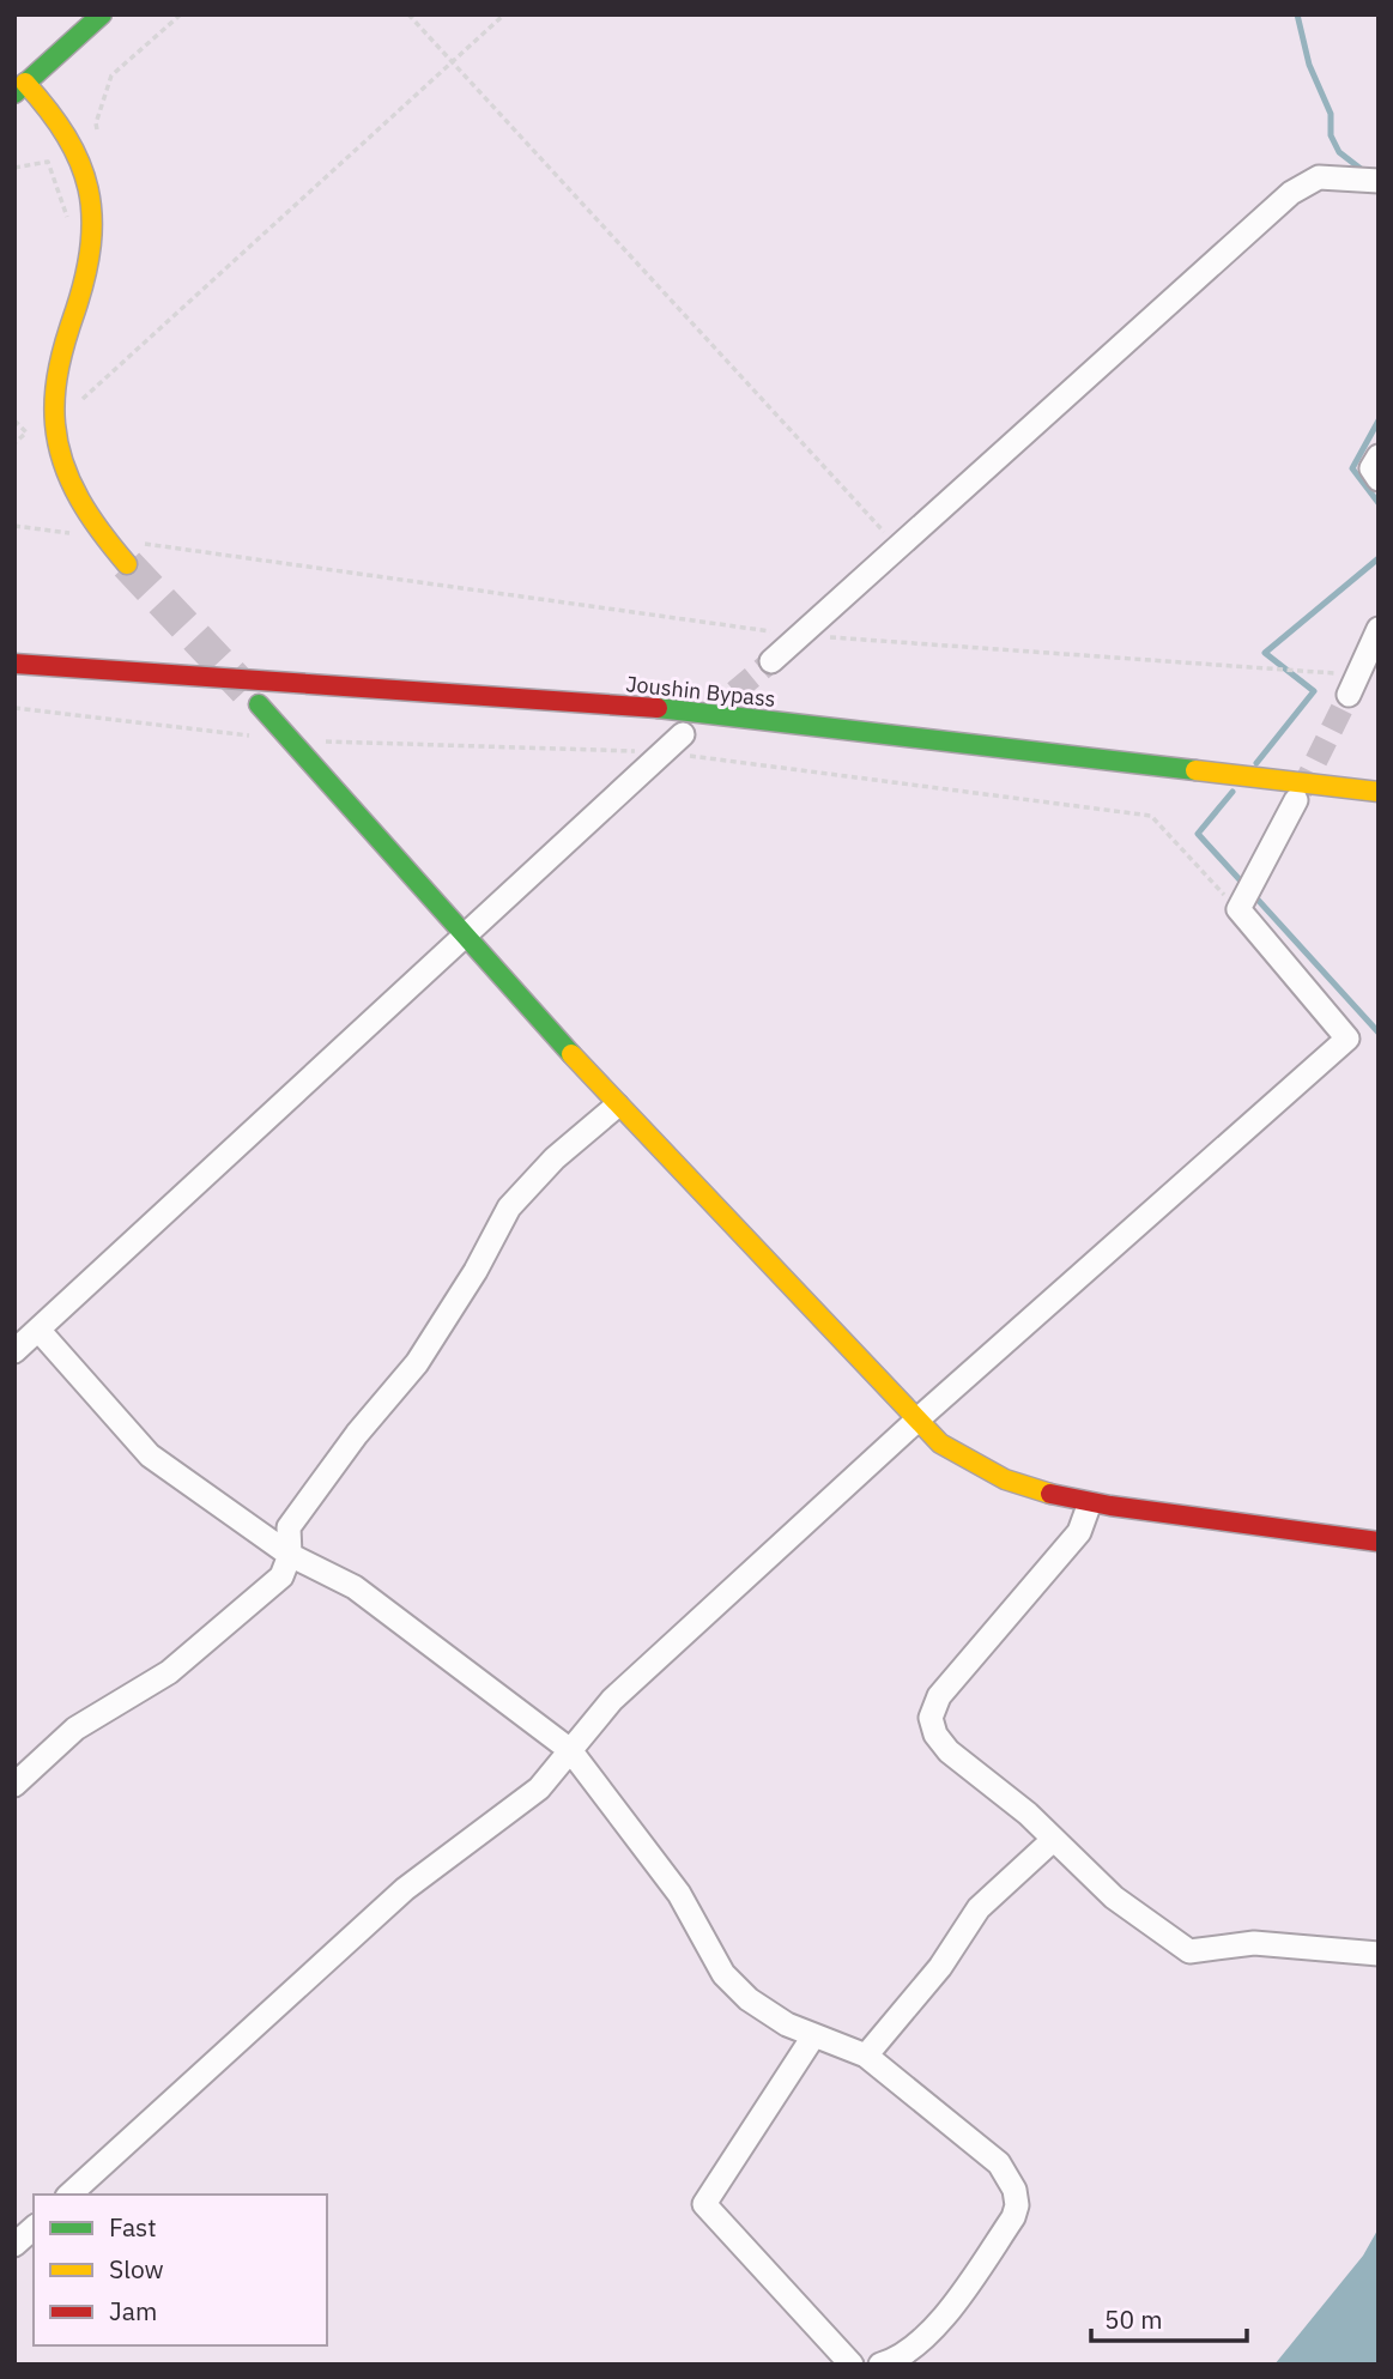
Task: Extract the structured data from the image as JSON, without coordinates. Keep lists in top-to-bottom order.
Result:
{
  "streets": {
    "main road": ["Joushin Bypass"]
  },
  "legend": ["Fast", "Slow", "Jam"],
  "scale_bar": "50 m"
}
